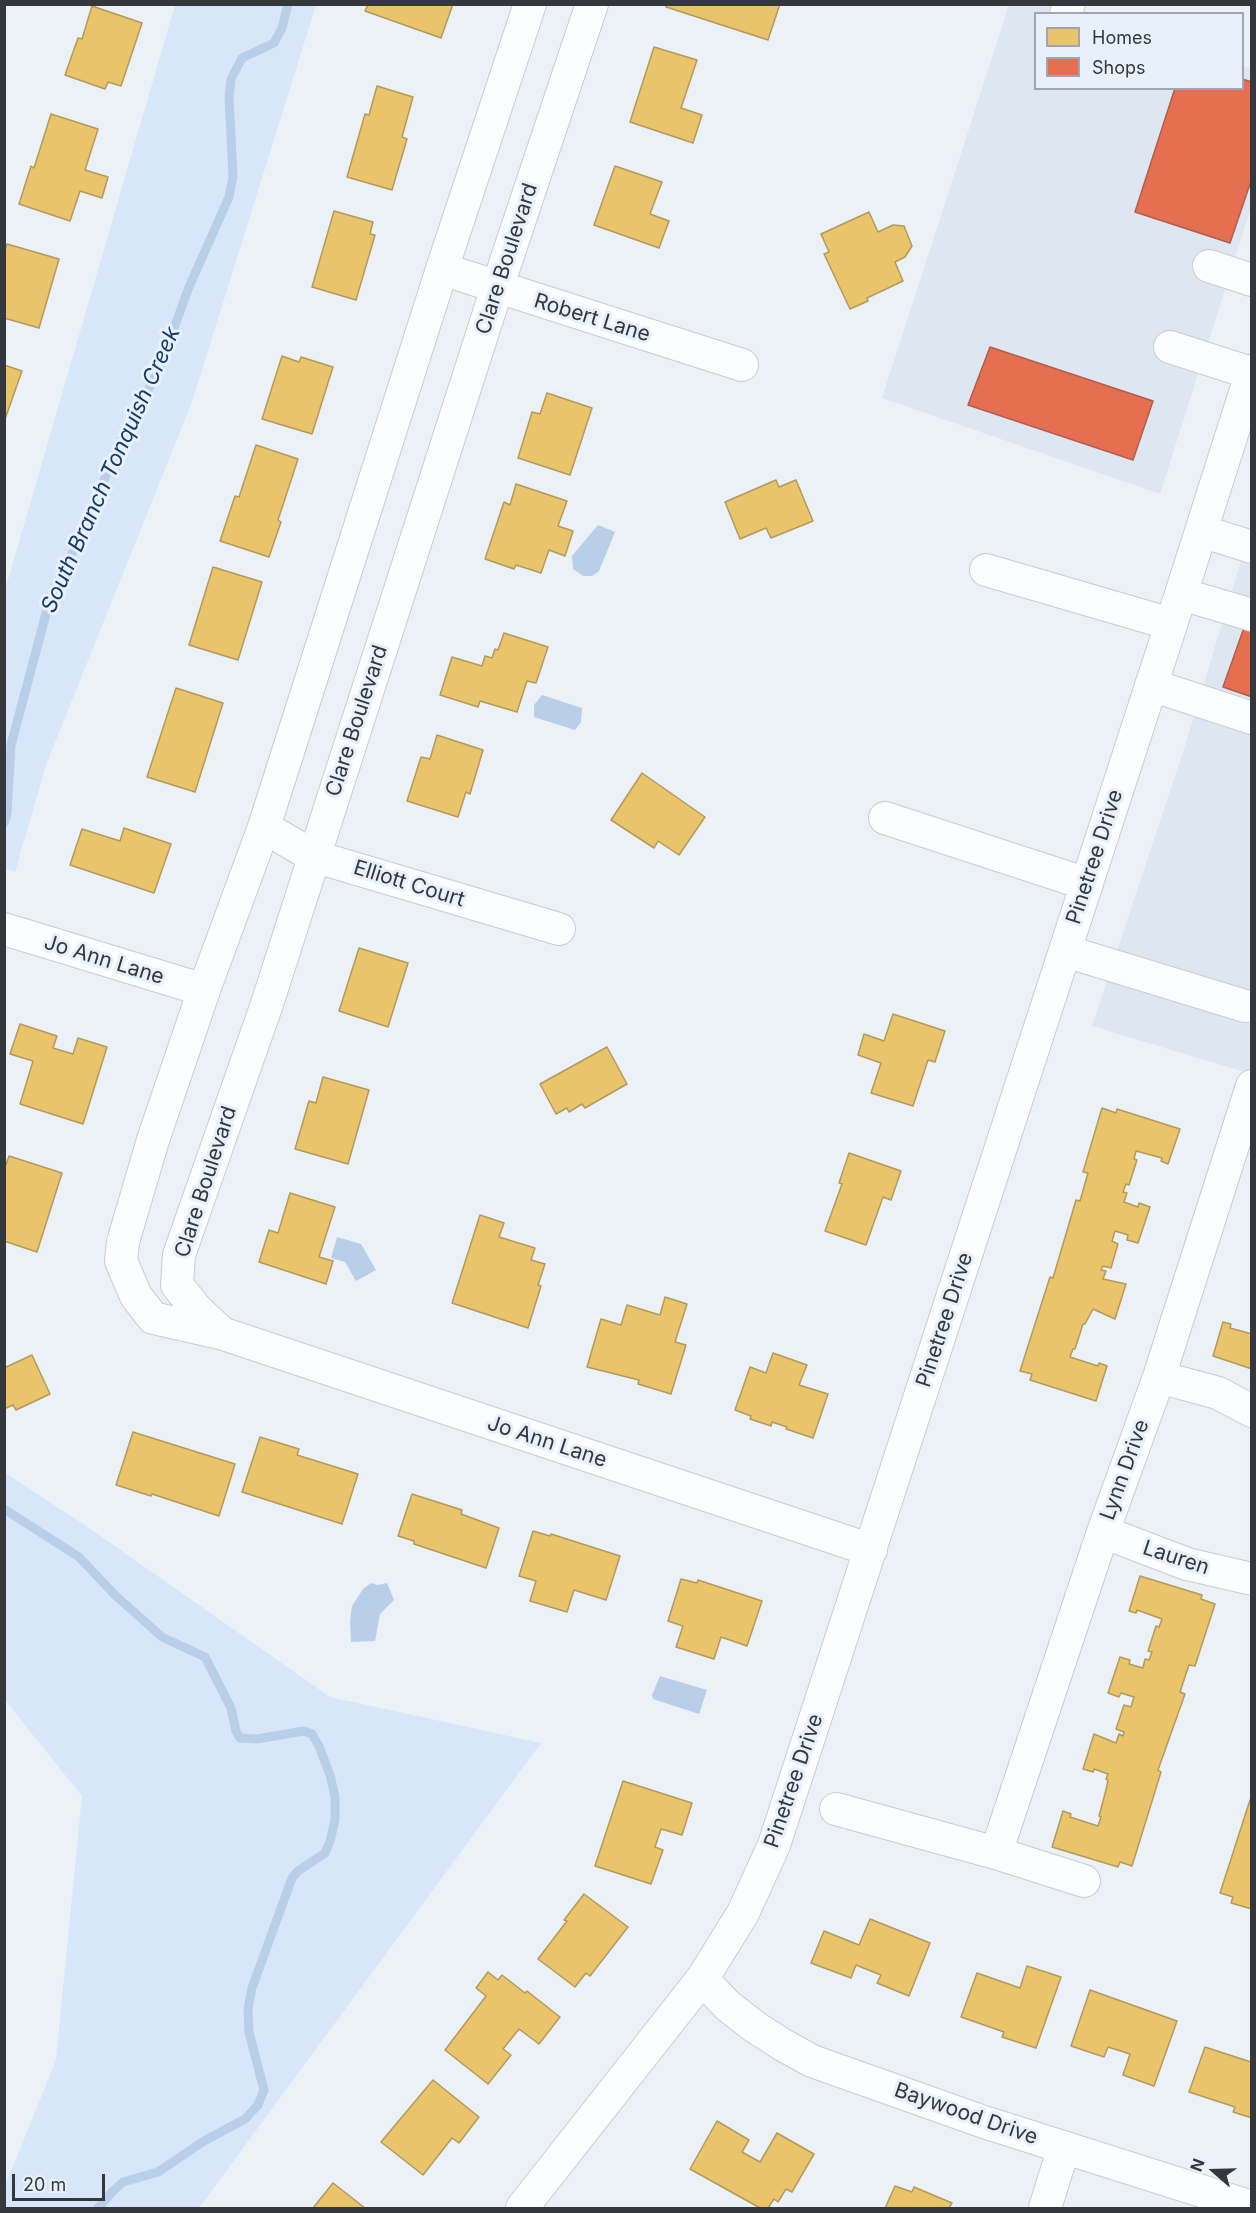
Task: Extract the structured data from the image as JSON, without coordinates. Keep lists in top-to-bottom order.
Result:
{
  "streets": {
    "street": [
      "Clare Boulevard",
      "Robert Lane",
      "Pinetree Drive",
      "Elliott Court",
      "Jo Ann Lane",
      "Lynn Drive",
      "Lauren",
      "Baywood Drive"
    ]
  },
  "crossings": [
    ["Clare Boulevard", "Robert Lane"],
    ["Clare Boulevard", "Elliott Court"],
    ["Clare Boulevard", "Jo Ann Lane"],
    ["Pinetree Drive", "Jo Ann Lane"],
    ["Pinetree Drive", "Baywood Drive"],
    ["Lynn Drive", "Lauren"]
  ],
  "water": ["South Branch Tonquish Creek"],
  "legend": ["Homes", "Shops"],
  "scale_bar": "20 m",
  "north": "left"
}
